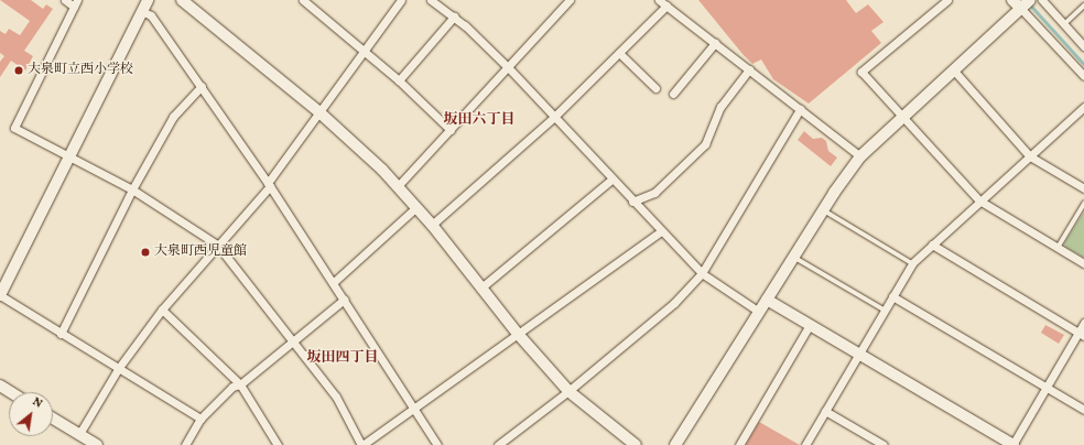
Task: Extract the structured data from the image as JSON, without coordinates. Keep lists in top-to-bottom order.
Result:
{
  "districts": ["坂田六丁目", "坂田四丁目"],
  "places": ["大泉町立西小学校", "大泉町西児童館"],
  "north": "top right"
}
